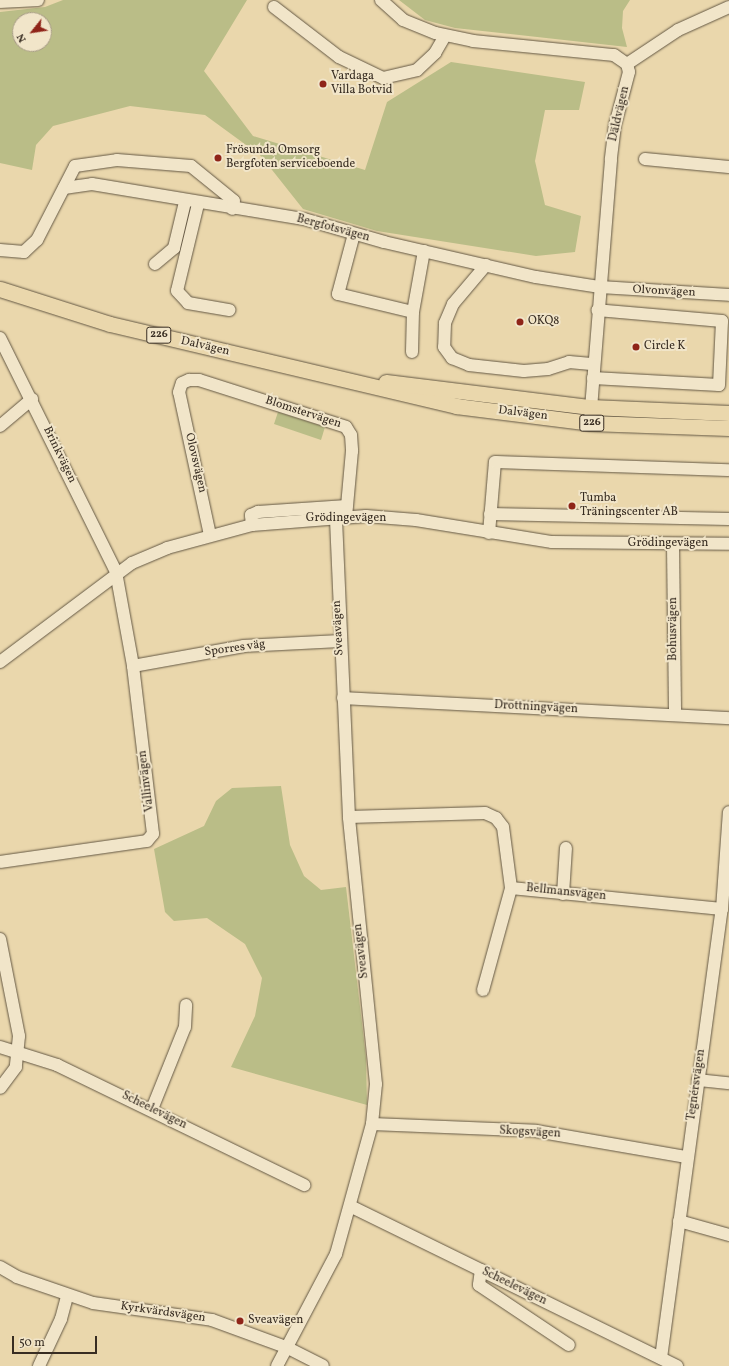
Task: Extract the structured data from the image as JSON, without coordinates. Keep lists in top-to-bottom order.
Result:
{
  "streets": {
    "main road": ["226", "Dalvägen"],
    "street": [
      "Däldvägen",
      "Bergfotsvägen",
      "Olvonvägen",
      "Blomstervägen",
      "Brinkvägen",
      "Olovsvägen",
      "Grödingevägen",
      "Sveavägen",
      "Bohusvägen",
      "Sporres väg",
      "Drottningvägen",
      "Vallinvägen",
      "Bellmansvägen",
      "Tegnérsvägen",
      "Scheelevägen",
      "Skogsvägen",
      "Kyrkvärdsvägen"
    ]
  },
  "crossings": [
    ["Däldvägen", "Bergfotsvägen"],
    ["Däldvägen", "Olvonvägen"],
    ["Däldvägen", "Dalvägen"],
    ["Bergfotsvägen", "Olvonvägen"],
    ["Blomstervägen", "Olovsvägen"],
    ["Blomstervägen", "Grödingevägen"],
    ["Blomstervägen", "Sveavägen"],
    ["Brinkvägen", "Grödingevägen"],
    ["Brinkvägen", "Vallinvägen"],
    ["Olovsvägen", "Grödingevägen"],
    ["Grödingevägen", "Sveavägen"],
    ["Grödingevägen", "Bohusvägen"],
    ["Grödingevägen", "Vallinvägen"],
    ["Sveavägen", "Sporres väg"],
    ["Sveavägen", "Drottningvägen"],
    ["Sveavägen", "Bellmansvägen"],
    ["Sveavägen", "Scheelevägen"],
    ["Sveavägen", "Skogsvägen"],
    ["Sveavägen", "Kyrkvärdsvägen"],
    ["Bohusvägen", "Drottningvägen"],
    ["Sporres väg", "Vallinvägen"],
    ["Bellmansvägen", "Tegnérsvägen"],
    ["Tegnérsvägen", "Scheelevägen"],
    ["Tegnérsvägen", "Skogsvägen"]
  ],
  "places": [
    "Vardaga Villa Botvid",
    "Frösunda Omsorg Bergfoten serviceboende",
    "OKQ8",
    "Circle K",
    "Tumba Träningscenter AB",
    "Sveavägen"
  ],
  "scale_bar": "50 m",
  "north": "bottom left"
}
